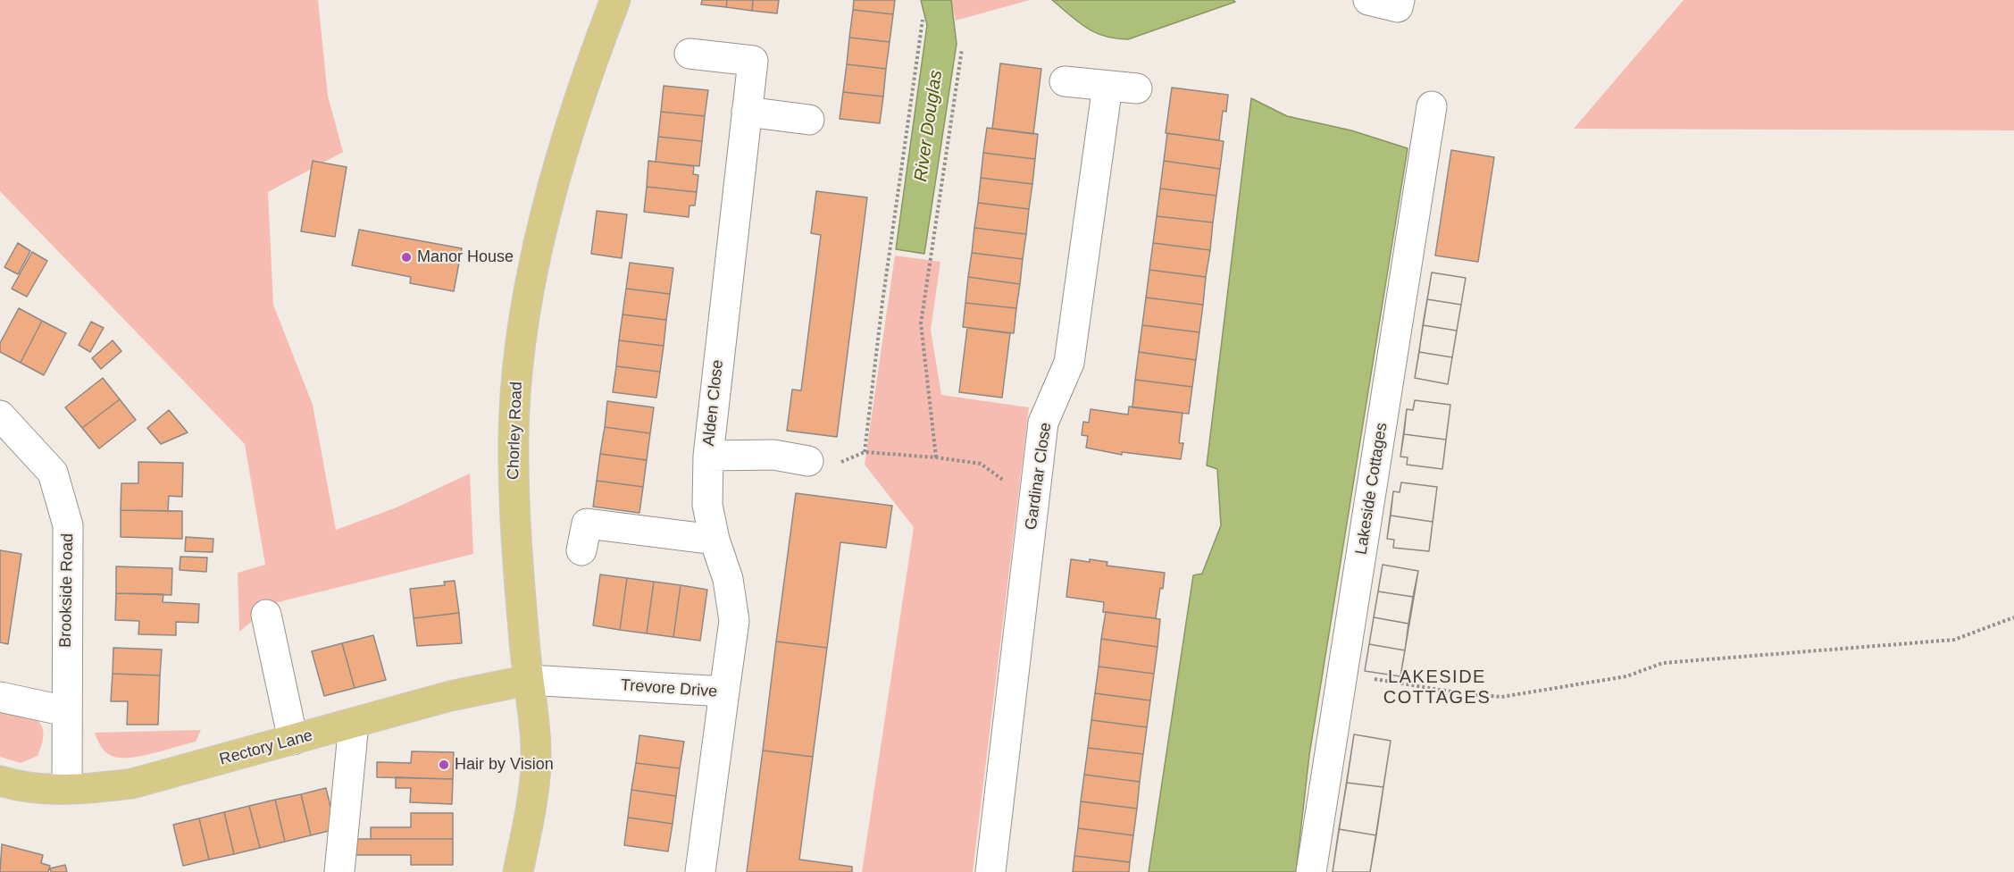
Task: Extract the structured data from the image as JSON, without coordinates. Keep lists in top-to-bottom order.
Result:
{
  "streets": {
    "main road": ["Chorley Road", "Rectory Lane"],
    "street": [
      "Alden Close",
      "Gardinar Close",
      "Lakeside Cottages",
      "Brookside Road",
      "Trevore Drive"
    ]
  },
  "crossings": [
    ["Alden Close", "Trevore Drive"],
    ["Chorley Road", "Trevore Drive"],
    ["Chorley Road", "Rectory Lane"],
    ["Brookside Road", "Rectory Lane"],
    ["Trevore Drive", "Rectory Lane"]
  ],
  "districts": ["LAKESIDE COTTAGES"],
  "water": ["River Douglas"],
  "places": ["Manor House", "Hair by Vision"]
}
